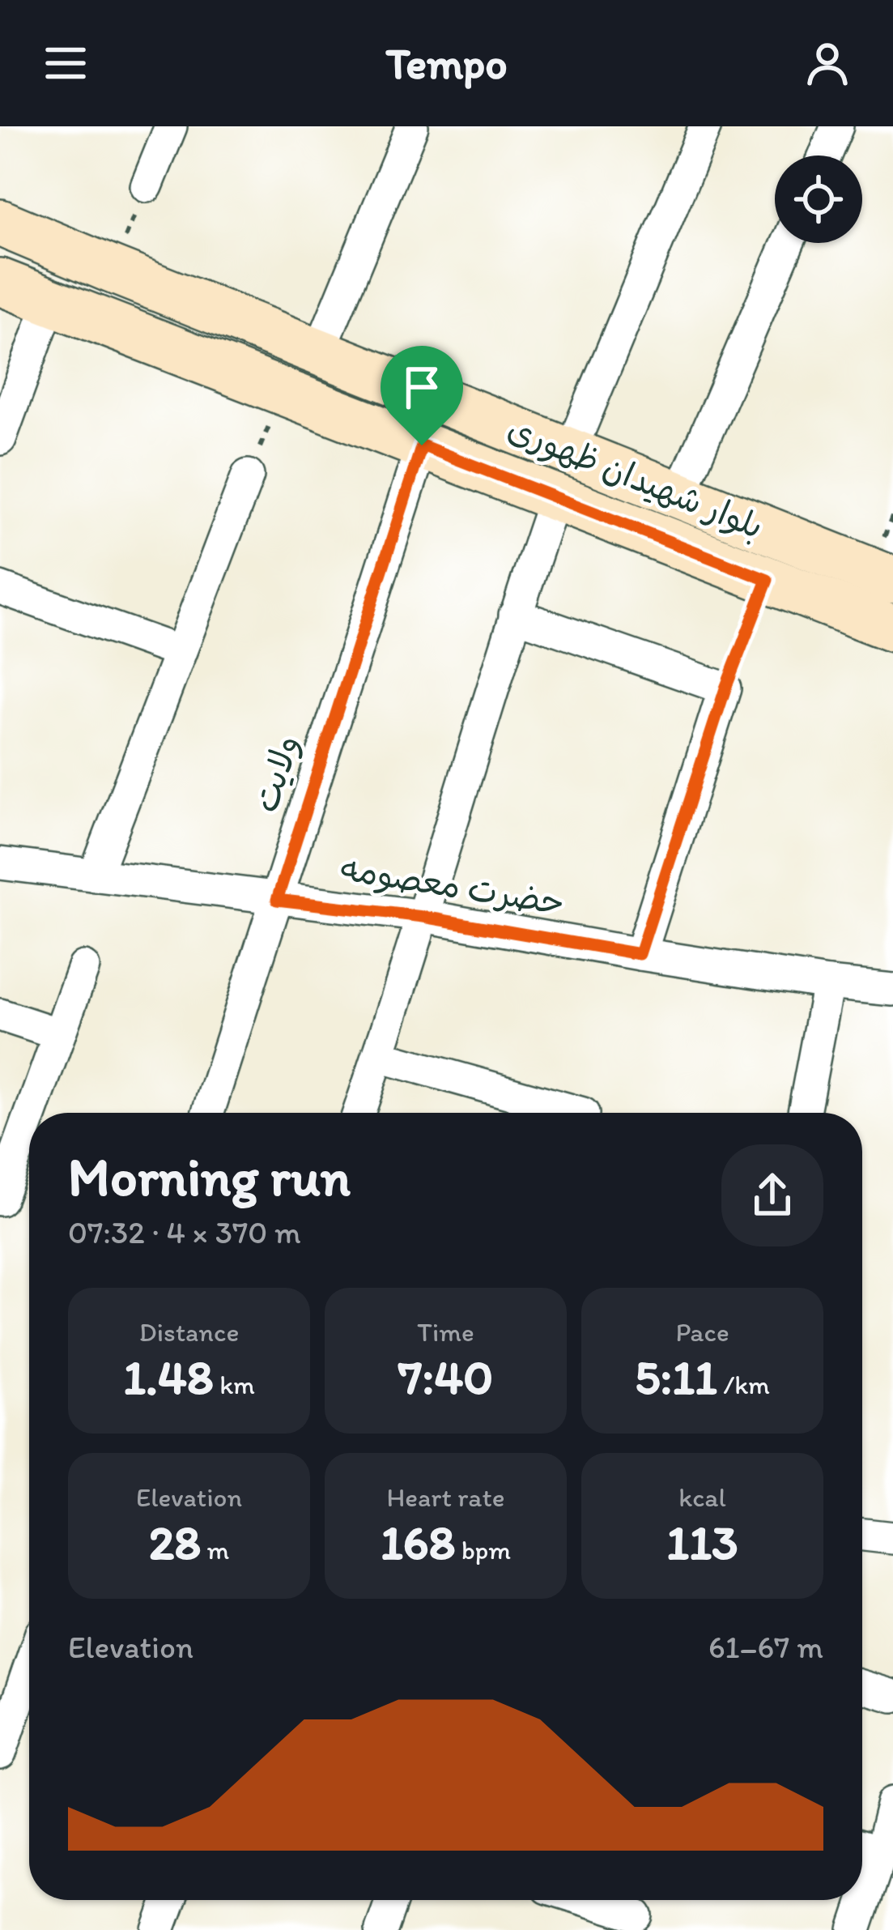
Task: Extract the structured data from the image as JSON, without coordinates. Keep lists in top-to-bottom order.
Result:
{
  "streets": {
    "street": ["بلوار شهیدان ظهوری", "ولایت", "حضرت معصومه"]
  },
  "crossings": [
    ["بلوار شهیدان ظهوری", "ولایت"],
    ["ولایت", "حضرت معصومه"]
  ],
  "page": {
    "header": "Tempo",
    "heading": ["Morning run", "07:32 · 4 × 370 m"],
    "stats": [
      ["Distance", "1.48 km"],
      ["Time", "7:40"],
      ["Pace", "5:11 /km"],
      ["Elevation", "28 m"],
      ["Heart rate", "168 bpm"],
      ["kcal", "113"]
    ],
    "chart": ["Elevation", "61–67 m"]
  }
}
